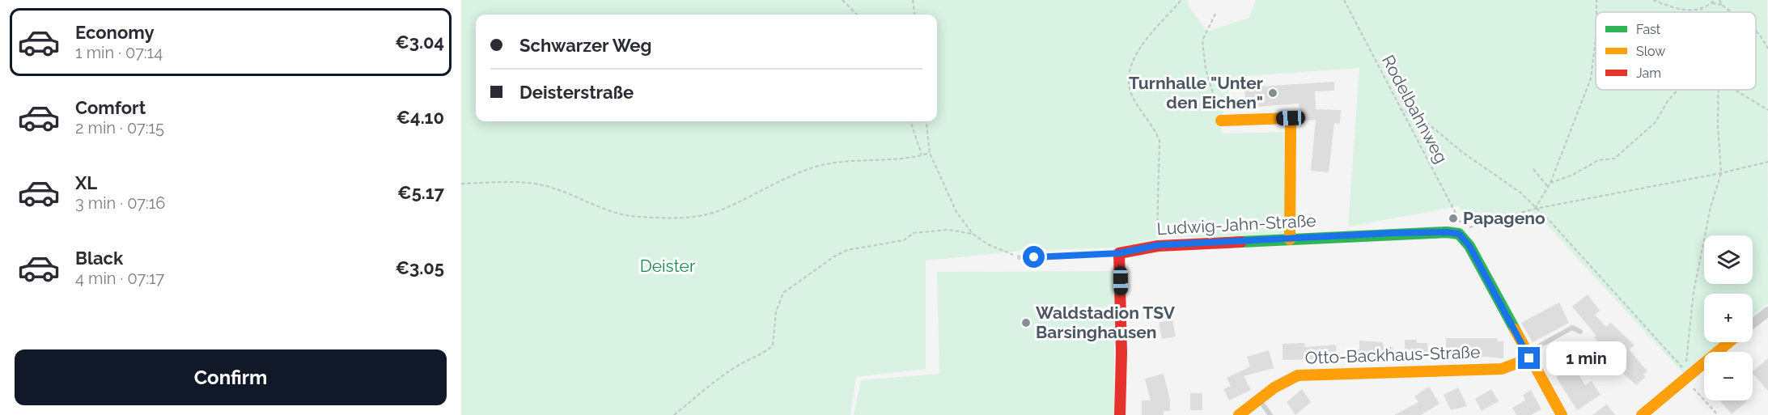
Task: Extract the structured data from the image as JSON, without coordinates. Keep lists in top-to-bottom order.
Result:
{
  "streets": {
    "street": ["Ludwig-Jahn-Straße", "Otto-Backhaus-Straße"],
    "path": ["Rodelbahnweg"]
  },
  "crossings": [
    ["Rodelbahnweg", "Ludwig-Jahn-Straße"]
  ],
  "parks": ["Deister"],
  "places": ["Turnhalle \"Unter den Eichen\"", "Papageno", "Waldstadion TSV Barsinghausen"],
  "legend": ["Fast", "Slow", "Jam"],
  "page": {
    "list": [
      {
        "name": "Economy",
        "note": "1 min · 07:14",
        "value": "€3.04"
      },
      {
        "name": "Comfort",
        "note": "2 min · 07:15",
        "value": "€4.10"
      },
      {
        "name": "XL",
        "note": "3 min · 07:16",
        "value": "€5.17"
      },
      {
        "name": "Black",
        "note": "4 min · 07:17",
        "value": "€3.05"
      }
    ],
    "banner": ["Schwarzer Weg", "Deisterstraße"],
    "map_buttons": ["+", "−"],
    "buttons": "Confirm",
    "bubble": "1 min"
  }
}
